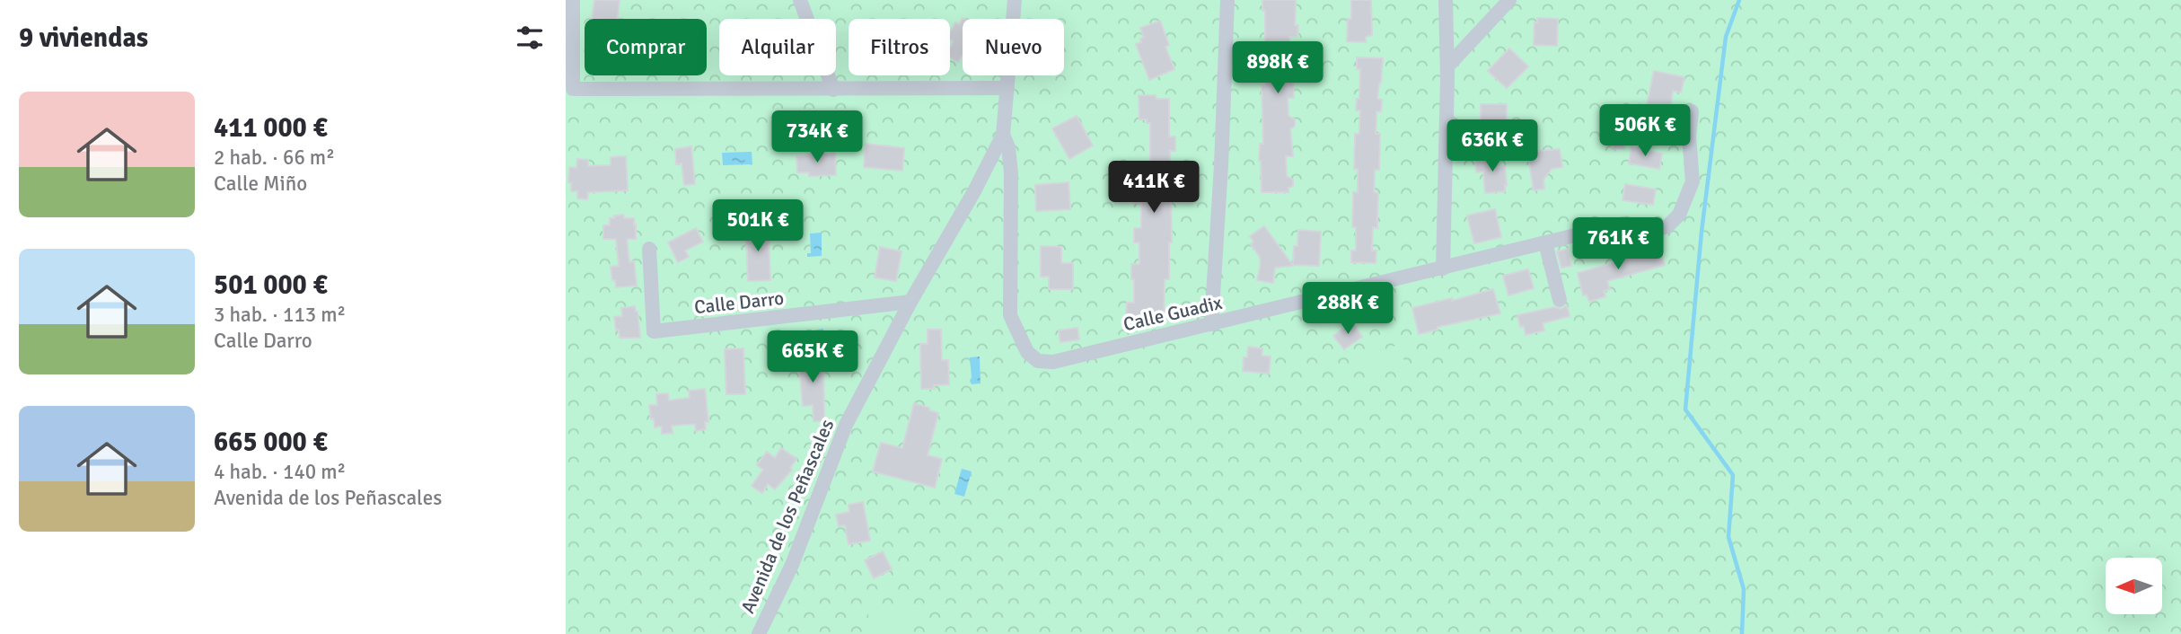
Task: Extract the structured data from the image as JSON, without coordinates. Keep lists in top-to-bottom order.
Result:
{
  "streets": {
    "street": ["Calle Darro", "Calle Guadix", "Avenida de los Peñascales"]
  },
  "crossings": [
    ["Calle Darro", "Avenida de los Peñascales"],
    ["Calle Guadix", "Avenida de los Peñascales"]
  ],
  "north": "left",
  "page": {
    "heading": "9 viviendas",
    "chip": [
      "Comprar",
      "Alquilar",
      "Filtros",
      "Nuevo"
    ],
    "price": [
      "898K €",
      "506K €",
      "734K €",
      "636K €",
      "411K €",
      "501K €",
      "761K €",
      "288K €",
      "665K €"
    ],
    "list": [
      {
        "name": "411 000 €",
        "note": "2 hab. · 66 m² · Calle Miño"
      },
      {
        "name": "501 000 €",
        "note": "3 hab. · 113 m² · Calle Darro"
      },
      {
        "name": "665 000 €",
        "note": "4 hab. · 140 m² · Avenida de los Peñascales"
      }
    ]
  }
}
